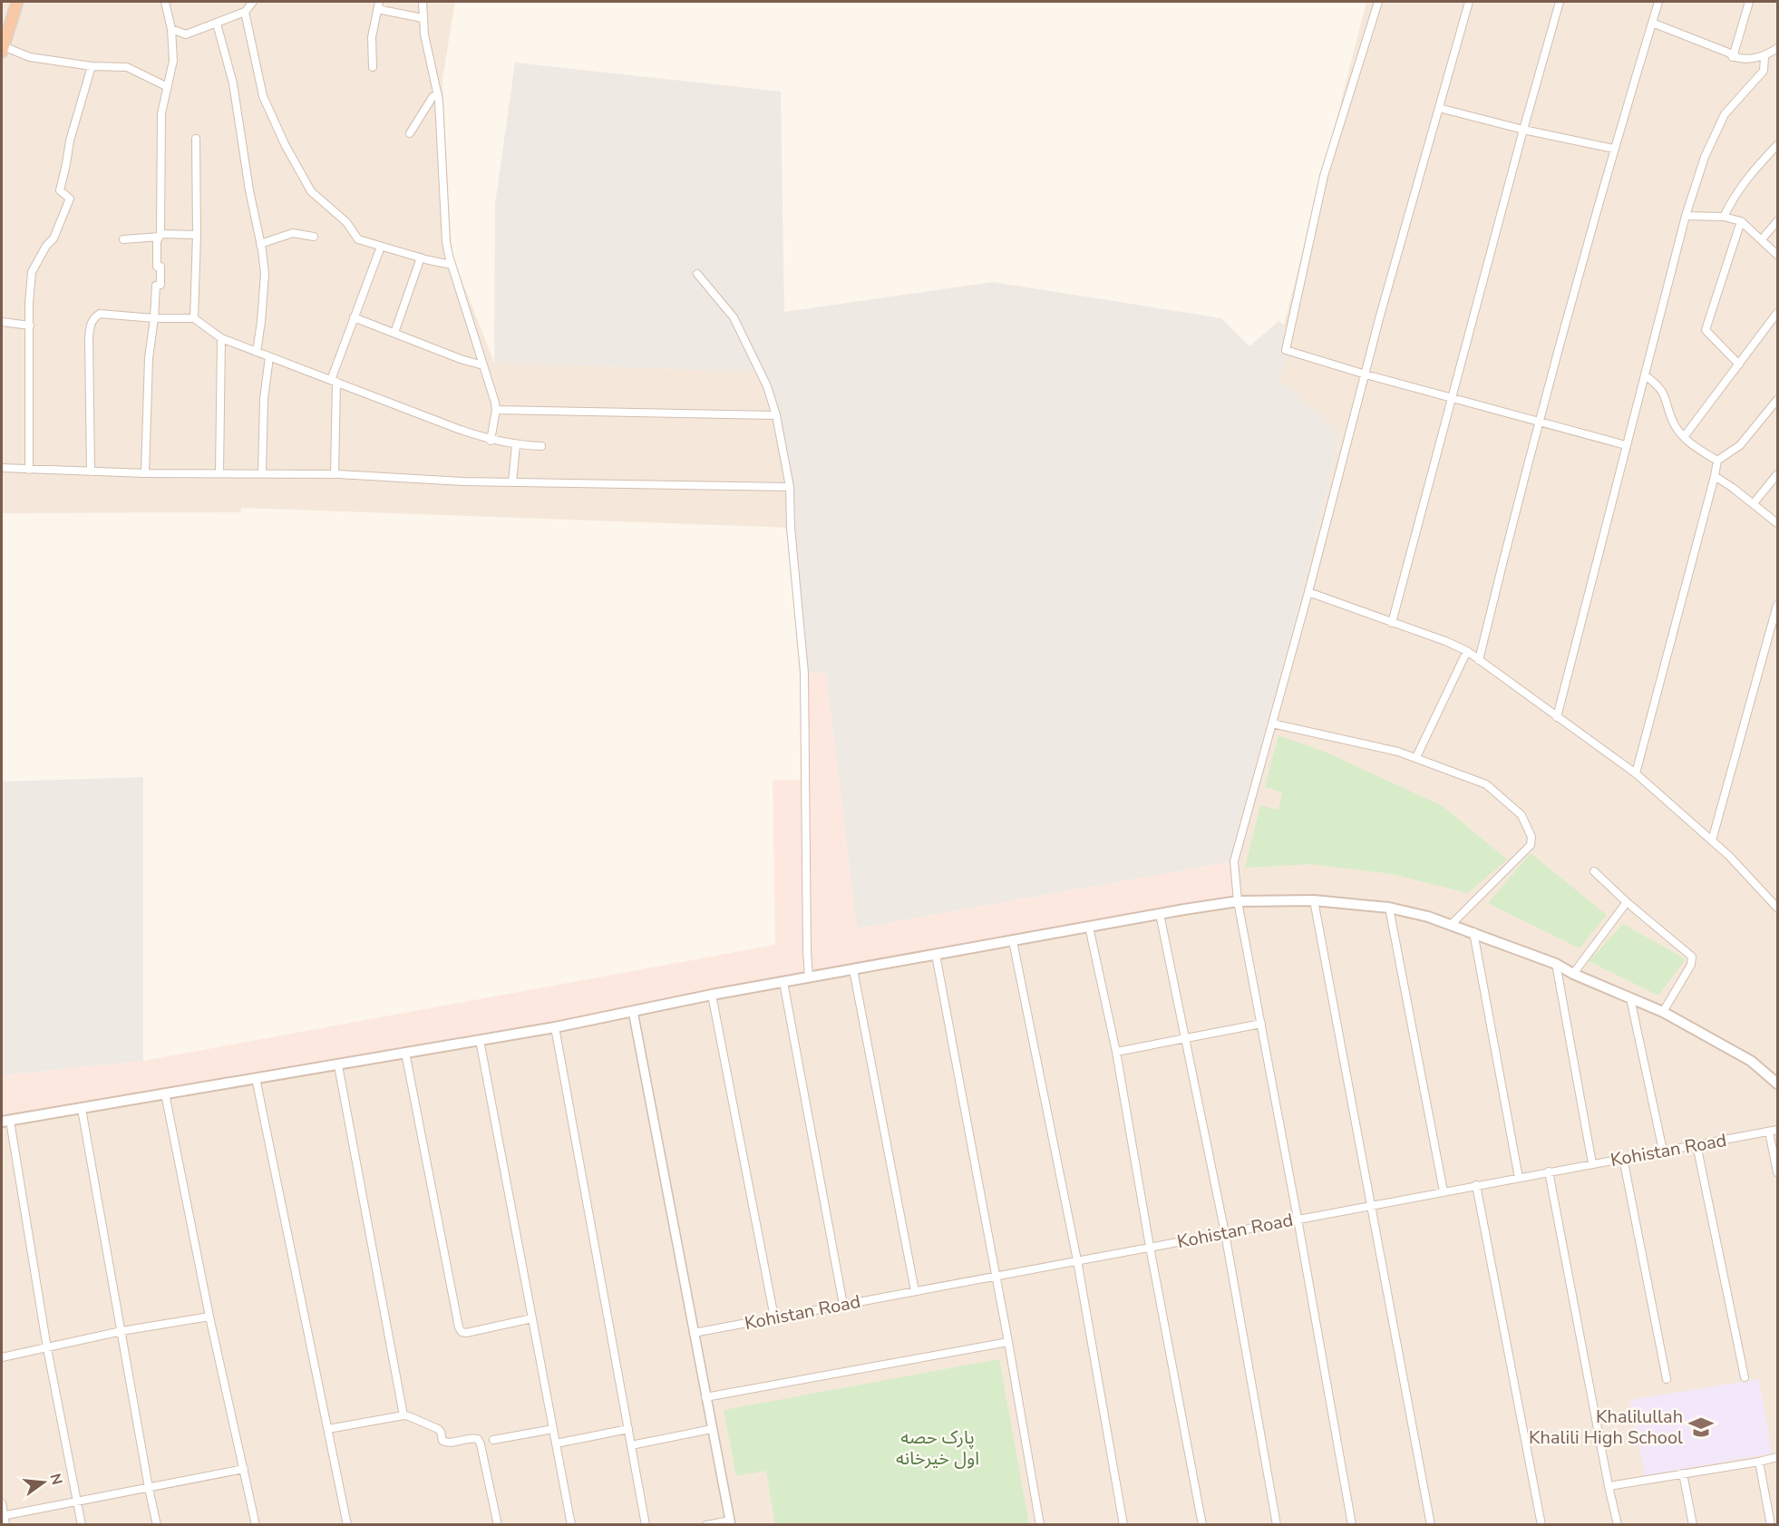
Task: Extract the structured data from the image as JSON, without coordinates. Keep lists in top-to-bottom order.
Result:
{
  "streets": {
    "street": ["Kohistan Road"]
  },
  "parks": ["پارک حصه اول خیرخانه"],
  "places": {
    "school or university": ["Khalilullah Khalili High School"]
  },
  "north": "right"
}
